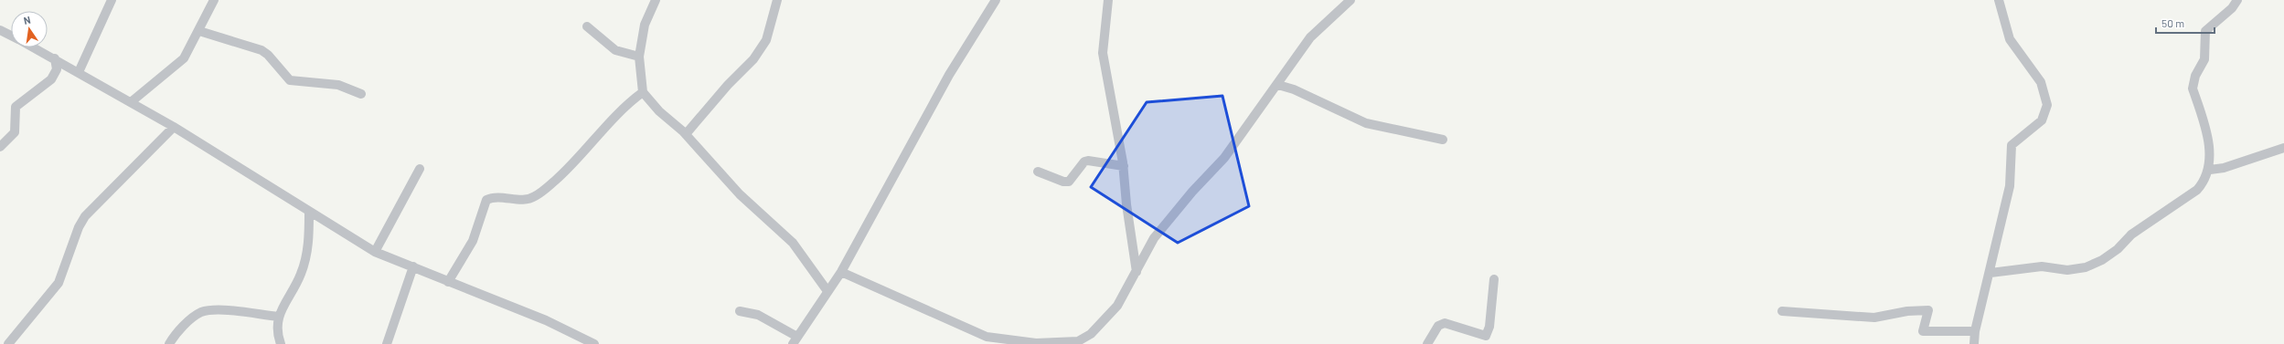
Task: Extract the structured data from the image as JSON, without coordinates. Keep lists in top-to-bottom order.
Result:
{
  "scale_bar": "50 m",
  "north": "top"
}
